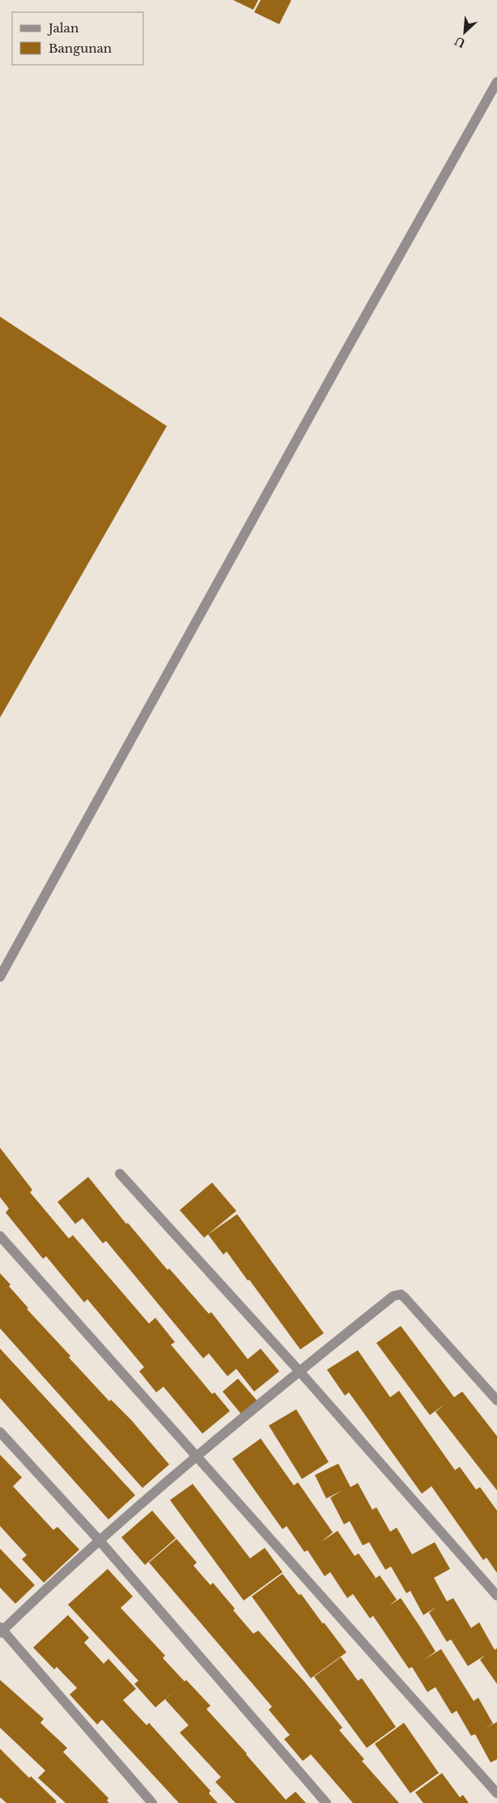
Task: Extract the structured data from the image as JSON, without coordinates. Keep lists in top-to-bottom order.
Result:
{
  "legend": ["Jalan", "Bangunan"],
  "north": "bottom left"
}
